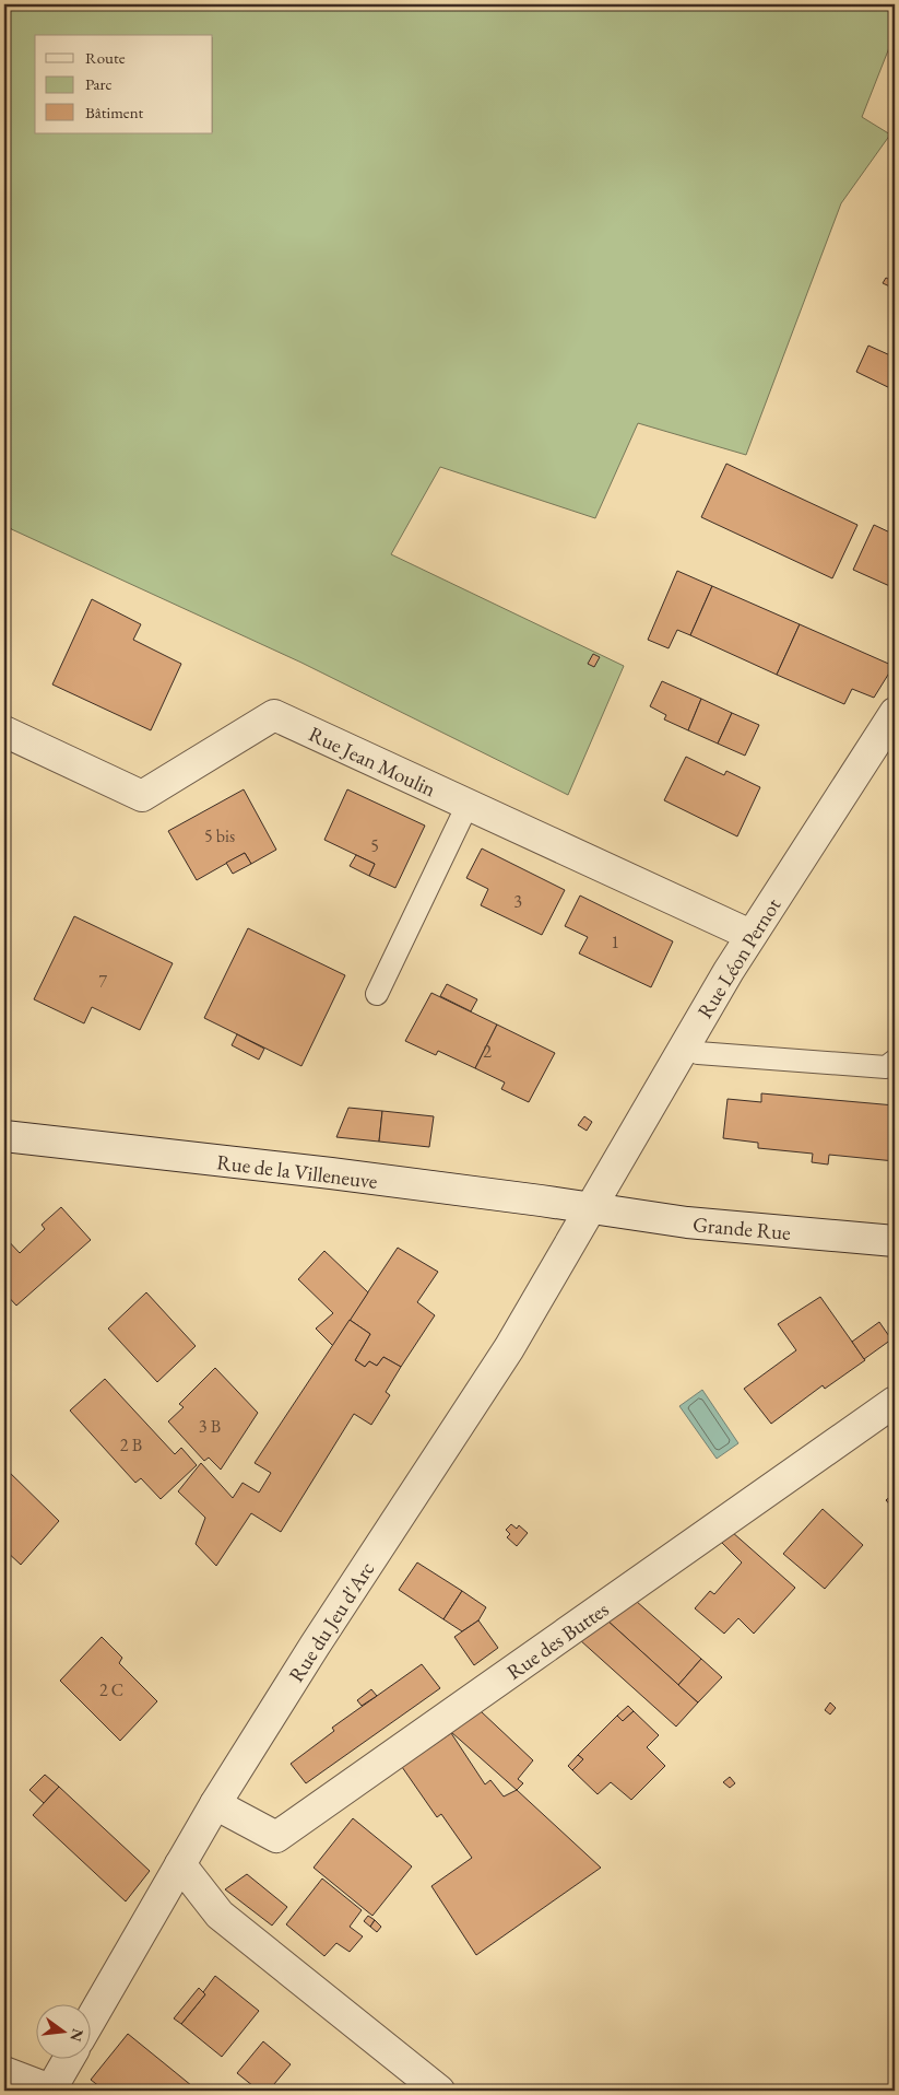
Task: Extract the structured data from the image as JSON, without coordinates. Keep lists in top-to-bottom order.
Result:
{
  "streets": {
    "street": [
      "Rue Jean Moulin",
      "Rue Léon Pernot",
      "Rue de la Villeneuve",
      "Grande Rue",
      "Rue du Jeu d'Arc",
      "Rue des Buttes"
    ]
  },
  "crossings": [
    ["Rue Jean Moulin", "Rue Léon Pernot"],
    ["Rue Léon Pernot", "Rue de la Villeneuve"],
    ["Rue Léon Pernot", "Grande Rue"],
    ["Rue Léon Pernot", "Rue du Jeu d'Arc"],
    ["Rue de la Villeneuve", "Grande Rue"],
    ["Rue de la Villeneuve", "Rue du Jeu d'Arc"],
    ["Grande Rue", "Rue du Jeu d'Arc"],
    ["Rue du Jeu d'Arc", "Rue des Buttes"]
  ],
  "house_numbers": [
    "5 bis",
    "5",
    "3",
    "1",
    "7",
    "2",
    "3 B",
    "2 B",
    "2 C"
  ],
  "legend": ["Route", "Parc", "Bâtiment"],
  "north": "right"
}
